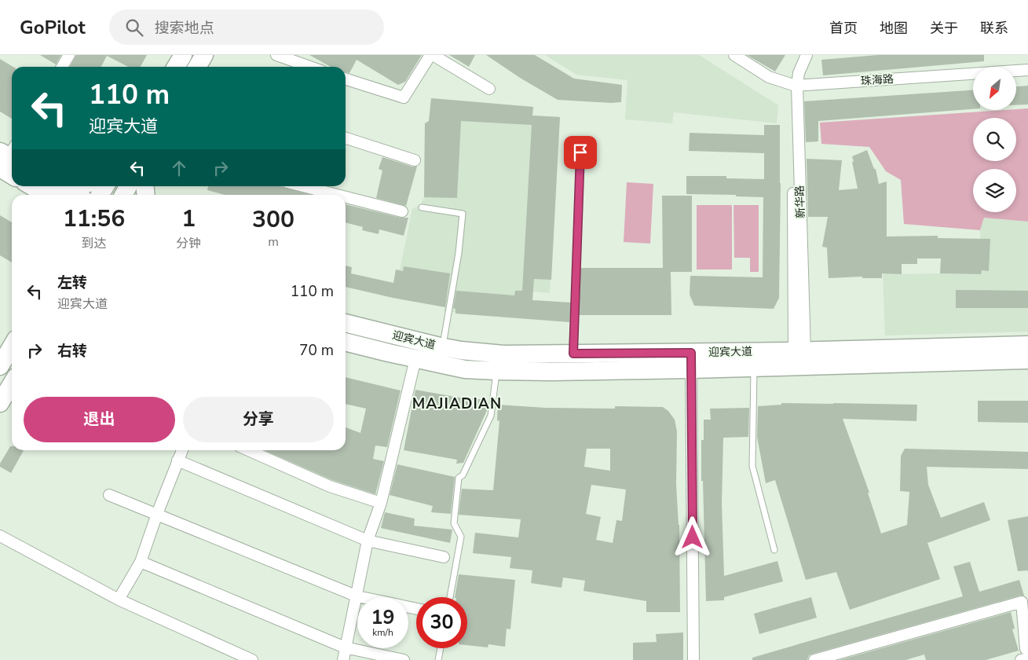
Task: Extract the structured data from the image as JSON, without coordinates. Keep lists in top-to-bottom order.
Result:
{
  "streets": {
    "main road": ["迎宾大道"],
    "street": ["珠海路", "新华路"]
  },
  "crossings": [
    ["珠海路", "新华路"],
    ["新华路", "迎宾大道"]
  ],
  "districts": ["MAJIADIAN"],
  "north": "bottom left",
  "page": {
    "header": "GoPilot",
    "search": "搜索地点",
    "nav": [
      "首页",
      "地图",
      "关于",
      "联系"
    ],
    "turn": ["110 m", "迎宾大道"],
    "eta": [
      "11:56",
      "到达",
      "1",
      "分钟",
      "300",
      "m"
    ],
    "list": [
      {
        "name": "左转",
        "note": "迎宾大道",
        "value": "110 m"
      },
      {
        "name": "右转",
        "value": "70 m"
      }
    ],
    "buttons": ["退出", "分享"],
    "speed": "19 km/h",
    "limit": "30"
  }
}
